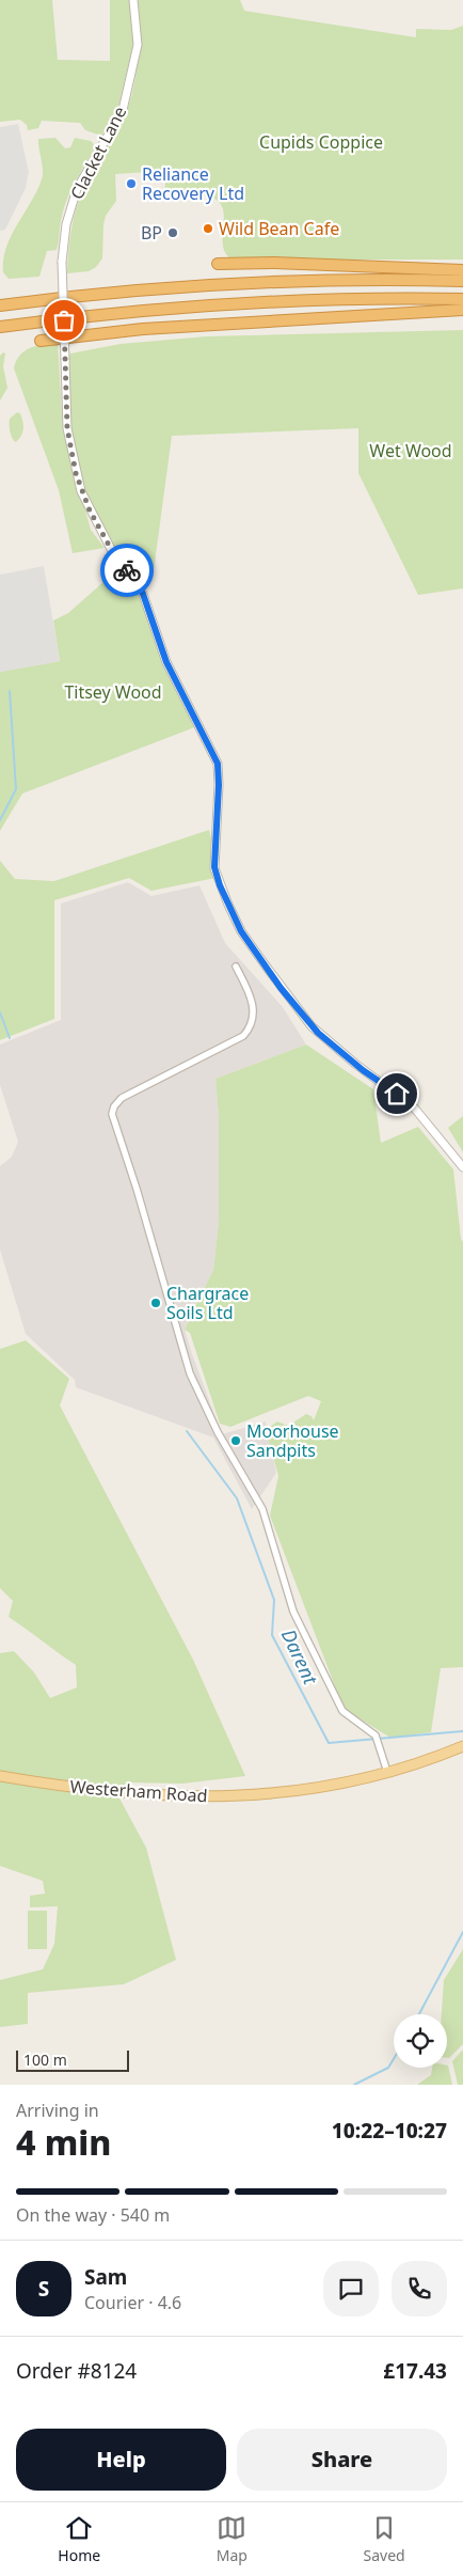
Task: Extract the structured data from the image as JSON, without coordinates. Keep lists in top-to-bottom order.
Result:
{
  "streets": {
    "main road": ["Westerham Road"],
    "street": ["Clacket Lane"]
  },
  "water": ["Darent"],
  "parks": ["Cupids Coppice", "Wet Wood", "Titsey Wood"],
  "places": [
    "Reliance Recovery Ltd",
    "Wild Bean Cafe",
    "BP",
    "Chargrace Soils Ltd",
    "Moorhouse Sandpits"
  ],
  "scale_bar": "100 m",
  "page": {
    "scale": "100 m",
    "heading": ["4 min", "Arriving in", "10:22–10:27"],
    "panel": [
      "Sam",
      "Courier · 4.6",
      "Order #8124",
      "£17.43"
    ],
    "bar": "On the way · 540 m",
    "round": "S",
    "buttons": ["Help", "Share"],
    "tabs": ["Home", "Map", "Saved"]
  }
}
